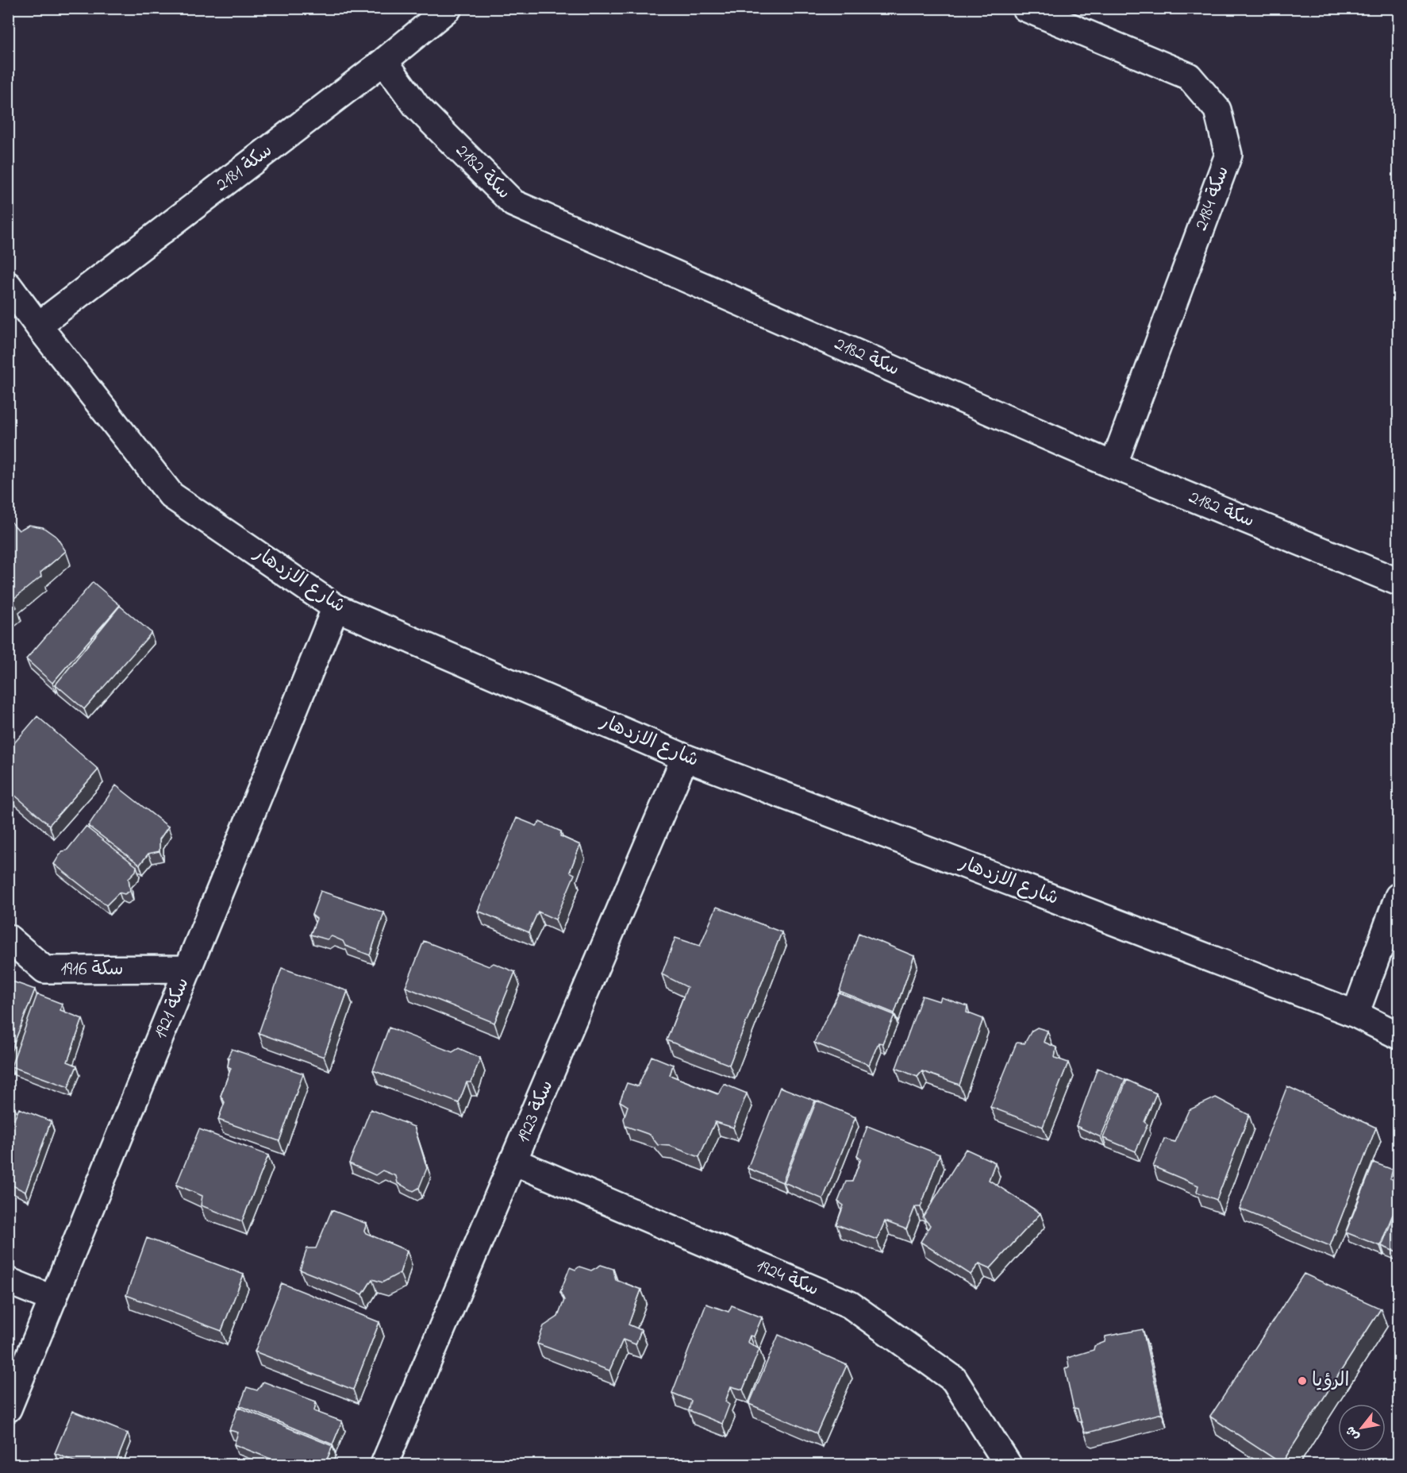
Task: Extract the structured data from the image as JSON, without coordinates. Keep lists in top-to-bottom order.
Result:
{
  "streets": {
    "street": [
      "سكة 2181",
      "سكة 2182",
      "سكة 2184",
      "شارع الازدهار",
      "سكة 1916",
      "سكة 1921",
      "سكة 1923",
      "سكة 1924"
    ]
  },
  "crossings": [
    ["سكة 2181", "سكة 2182"],
    ["سكة 2181", "شارع الازدهار"],
    ["سكة 2182", "سكة 2184"],
    ["شارع الازدهار", "سكة 1921"],
    ["شارع الازدهار", "سكة 1923"],
    ["سكة 1916", "سكة 1921"],
    ["سكة 1923", "سكة 1924"]
  ],
  "places": ["الرؤيا"],
  "north": "bottom left"
}
